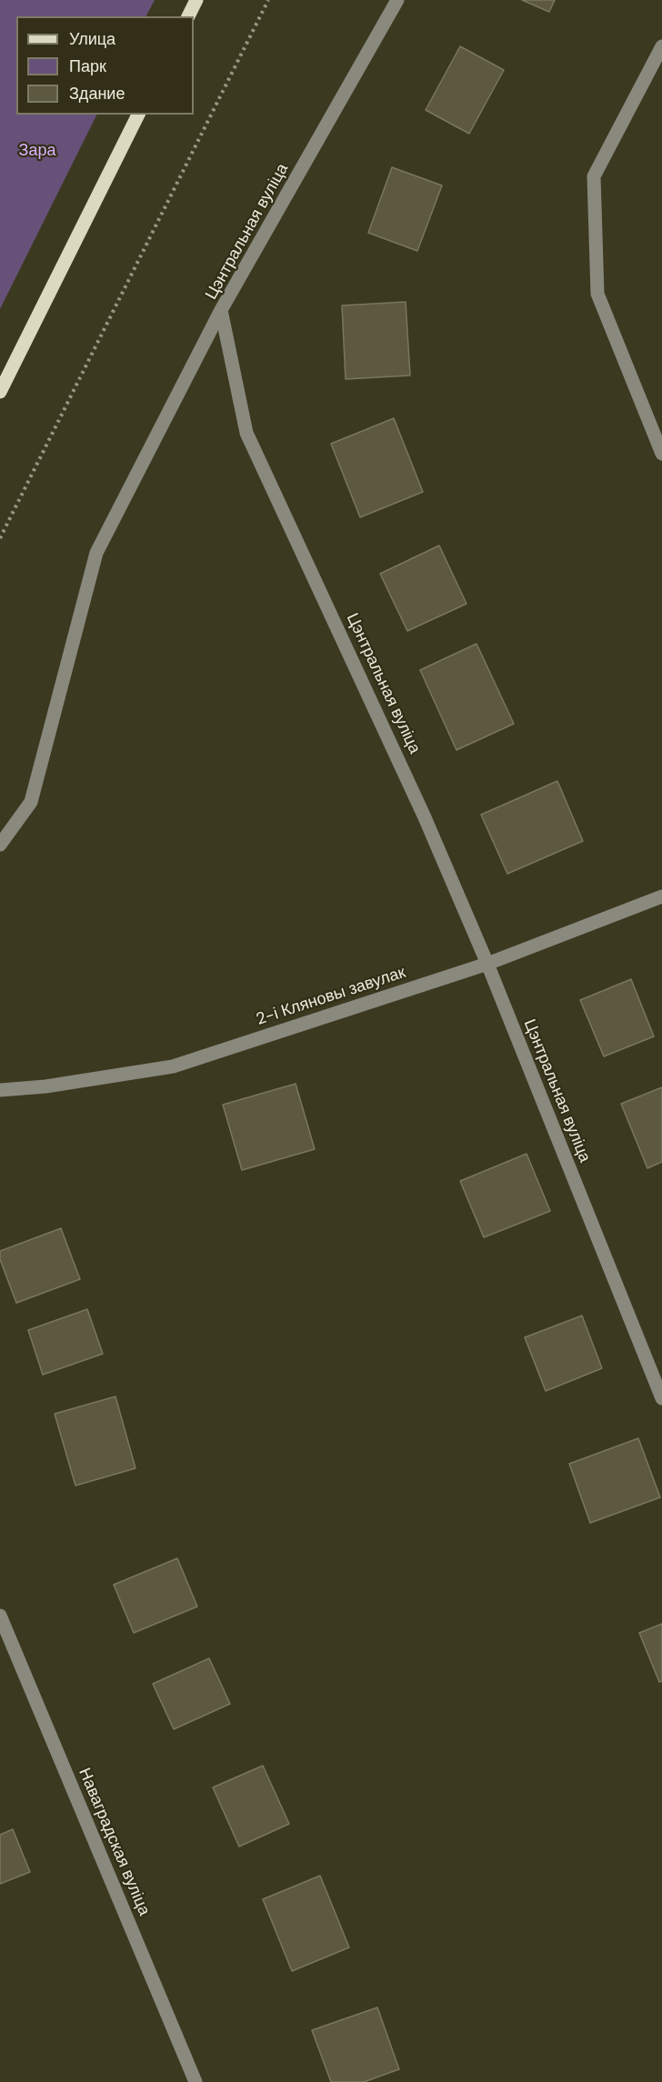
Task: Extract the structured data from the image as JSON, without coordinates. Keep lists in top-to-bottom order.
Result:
{
  "streets": {
    "street": ["Цэнтральная вуліца", "2-і Кляновы завулак", "Наваградская вуліца"]
  },
  "crossings": [
    ["Цэнтральная вуліца", "2-і Кляновы завулак"]
  ],
  "parks": ["Зара"],
  "legend": ["Улица", "Парк", "Здание"]
}
